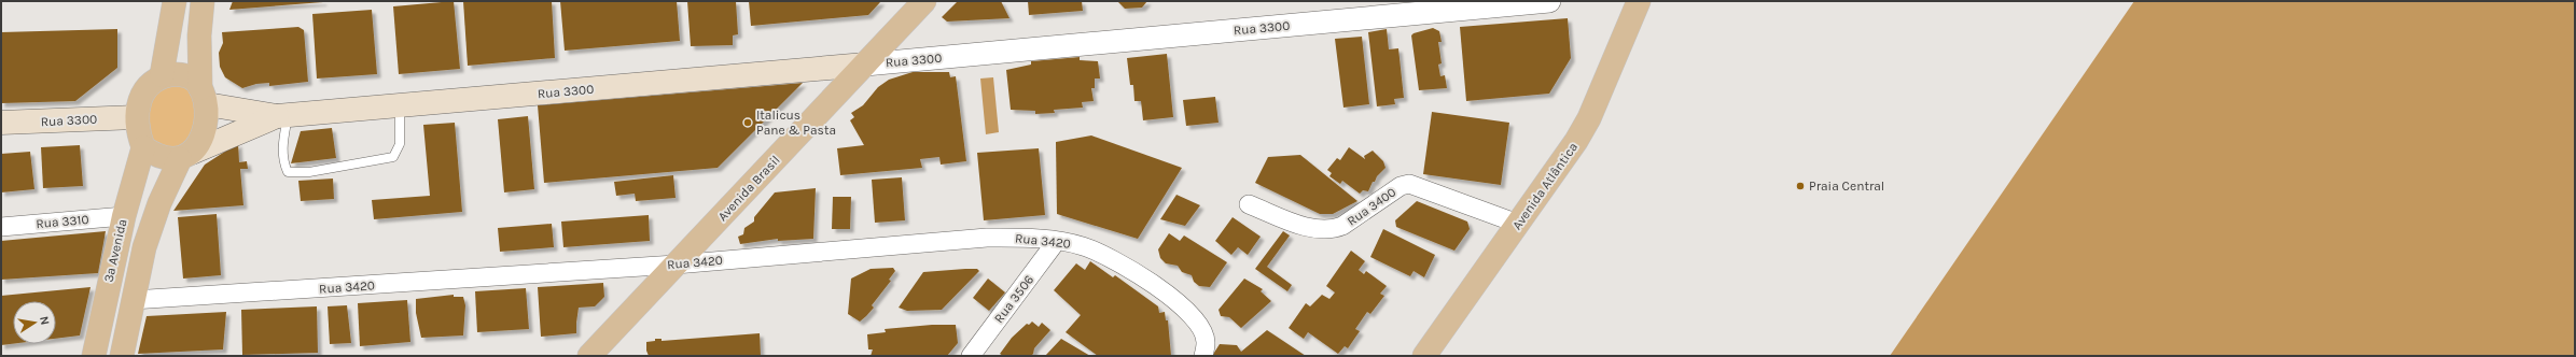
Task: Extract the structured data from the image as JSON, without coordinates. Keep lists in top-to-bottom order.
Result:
{
  "streets": {
    "main road": [
      "Rua 3300",
      "Avenida Atlântica",
      "Avenida Brasil",
      "3ª Avenida"
    ],
    "street": [
      "Rua 3400",
      "Rua 3310",
      "Rua 3420",
      "Rua 3506"
    ]
  },
  "crossings": [
    ["Rua 3300", "Avenida Brasil"],
    ["Rua 3300", "3ª Avenida"],
    ["Avenida Atlântica", "Rua 3400"],
    ["Avenida Brasil", "Rua 3420"],
    ["Rua 3310", "3ª Avenida"],
    ["Rua 3420", "3ª Avenida"],
    ["Rua 3420", "Rua 3506"]
  ],
  "places": ["Italicus Pane & Pasta", "Praia Central"],
  "north": "right"
}
